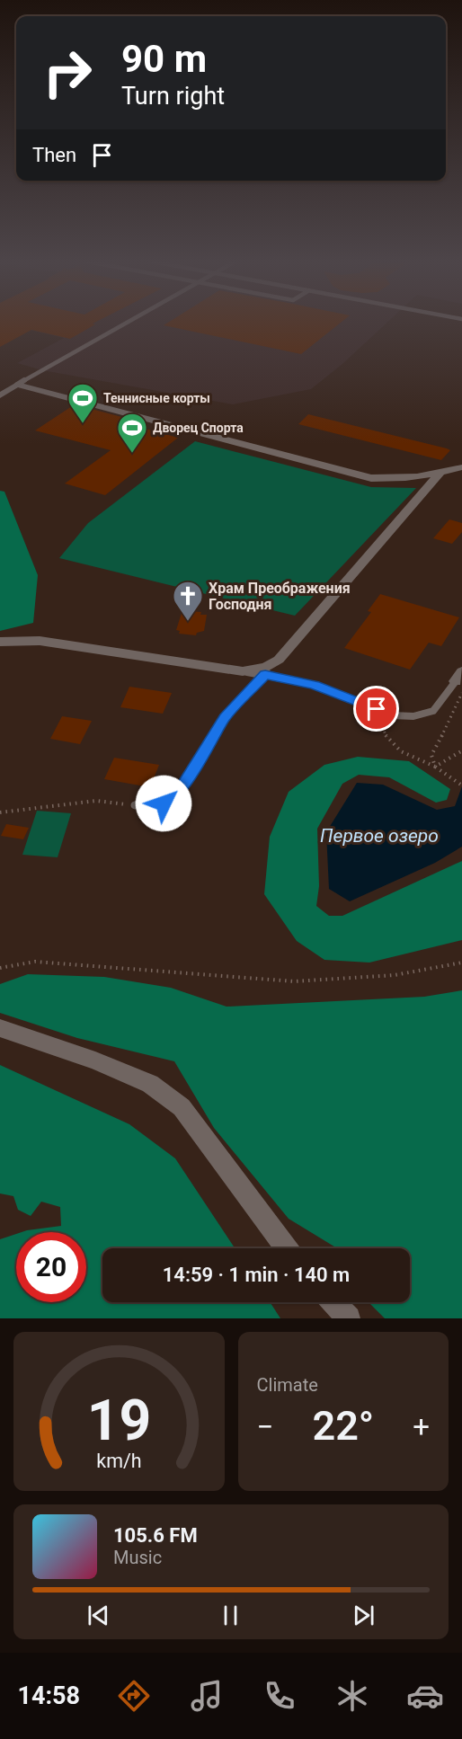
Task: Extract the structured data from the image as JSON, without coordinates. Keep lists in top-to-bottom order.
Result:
{
  "water": ["Первое озеро"],
  "places": {
    "sports": ["Теннисные корты", "Дворец Спорта"],
    "church": ["Храм Преображения Господня"]
  },
  "page": {
    "turn": ["90 m", "Turn right"],
    "then": "Then",
    "limit": "20",
    "trip": "14:59 · 1 min · 140 m",
    "tile": "Climate",
    "heat": ["−", "22°", "+"],
    "song": ["105.6 FM", "Music"],
    "tabs": "14:58",
    "gauge": ["19", "km/h"]
  }
}
